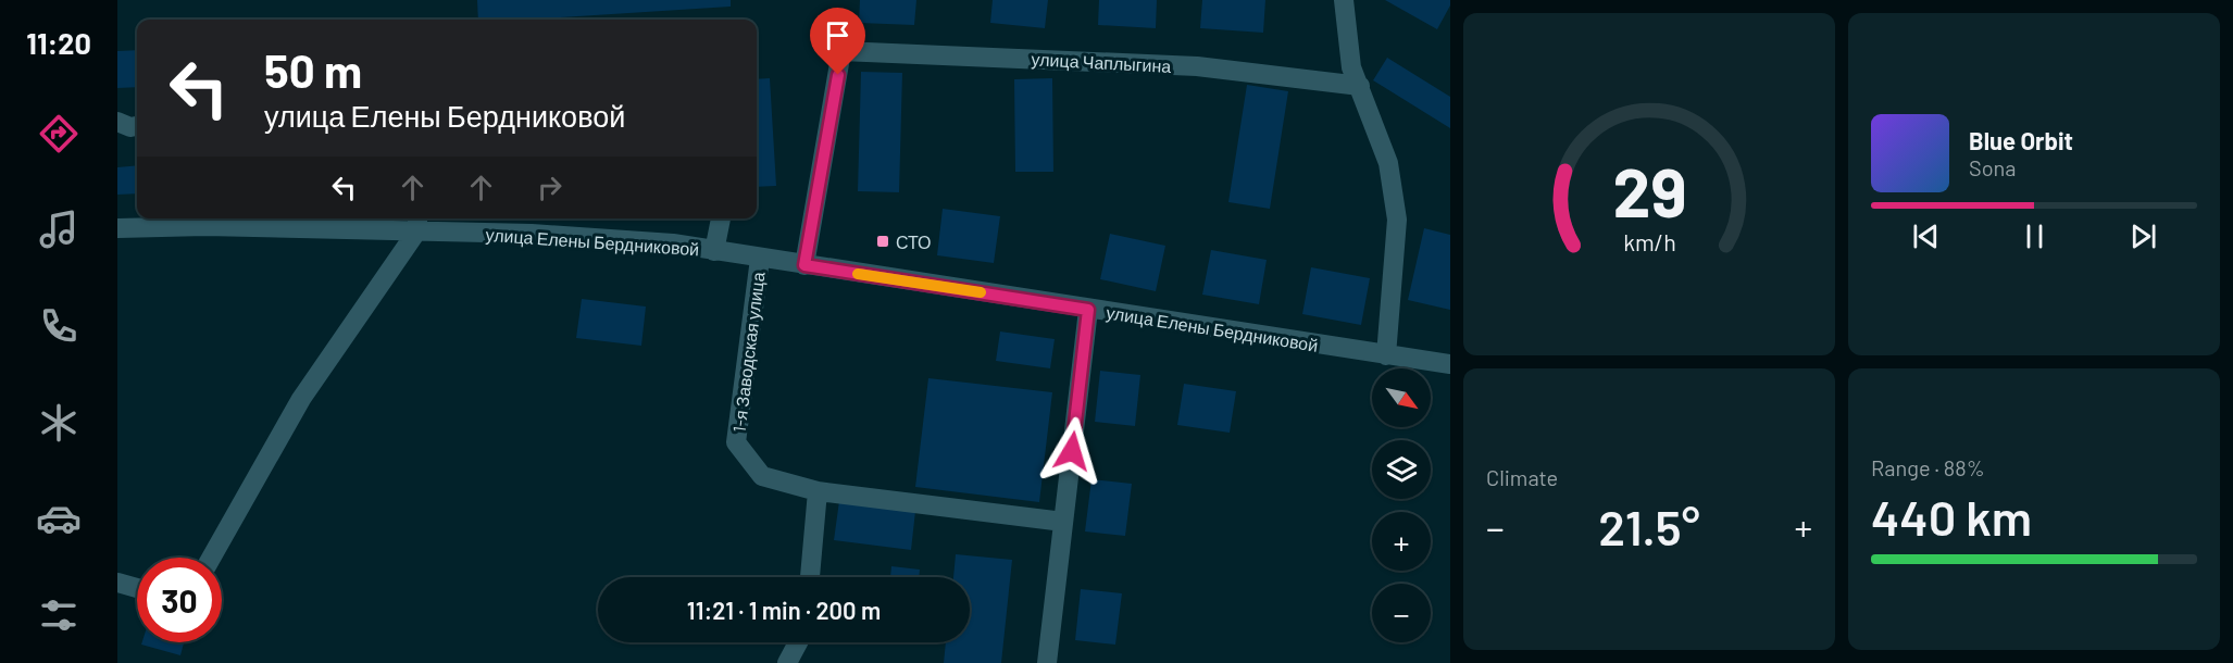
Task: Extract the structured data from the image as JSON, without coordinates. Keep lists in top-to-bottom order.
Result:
{
  "streets": {
    "street": ["улица Чаплыгина", "улица Елены Бердниковой", "1-я Заводская улица"]
  },
  "crossings": [
    ["улица Чаплыгина", "улица Елены Бердниковой"],
    ["улица Елены Бердниковой", "1-я Заводская улица"]
  ],
  "places": {
    "transit": ["СТО"]
  },
  "north": "bottom right",
  "page": {
    "tabs": "11:20",
    "turn": ["50 m", "улица Елены Бердниковой"],
    "song": ["Blue Orbit", "Sona"],
    "map_buttons": ["+", "−"],
    "tile": [
      "Climate",
      ["Range · 88%", "440 km"]
    ],
    "heat": ["−", "21.5°", "+"],
    "limit": "30",
    "trip": "11:21 · 1 min · 200 m",
    "gauge": ["29", "km/h"]
  }
}
